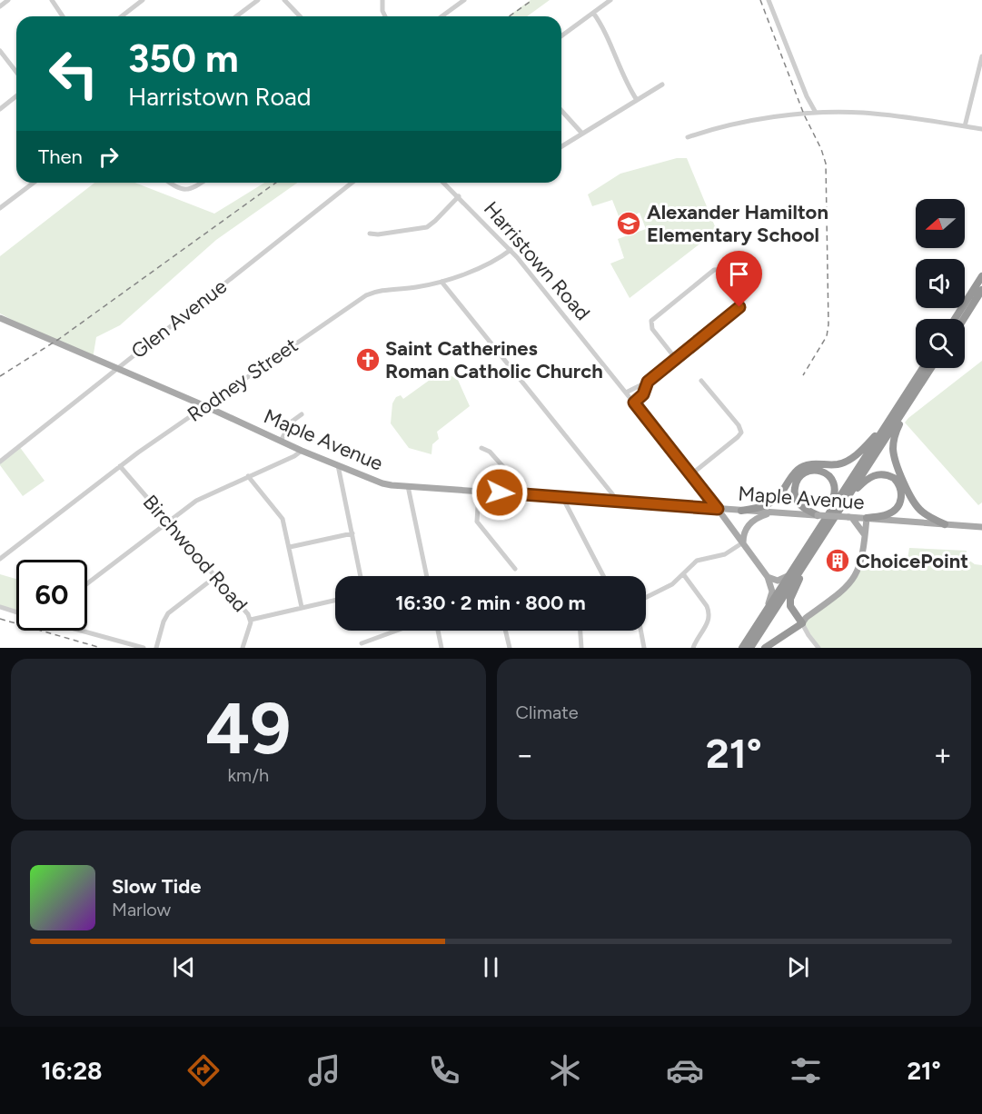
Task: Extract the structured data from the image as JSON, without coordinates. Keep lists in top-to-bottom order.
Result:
{
  "streets": {
    "main road": ["Harristown Road", "Maple Avenue"],
    "street": ["Glen Avenue", "Rodney Street", "Birchwood Road"]
  },
  "crossings": [
    ["Harristown Road", "Rodney Street"],
    ["Harristown Road", "Maple Avenue"],
    ["Glen Avenue", "Maple Avenue"],
    ["Rodney Street", "Maple Avenue"],
    ["Rodney Street", "Birchwood Road"]
  ],
  "places": {
    "school or university": ["Alexander Hamilton Elementary School"],
    "church": ["Saint Catherines Roman Catholic Church"],
    "building": ["ChoicePoint"]
  },
  "north": "left",
  "page": {
    "turn": ["350 m", "Harristown Road"],
    "then": "Then",
    "limit": "60",
    "trip": "16:30 · 2 min · 800 m",
    "tile": [
      ["49", "km/h"],
      "Climate"
    ],
    "heat": ["−", "21°", "+"],
    "song": ["Slow Tide", "Marlow"],
    "tabs": ["16:28", "21°"]
  }
}
